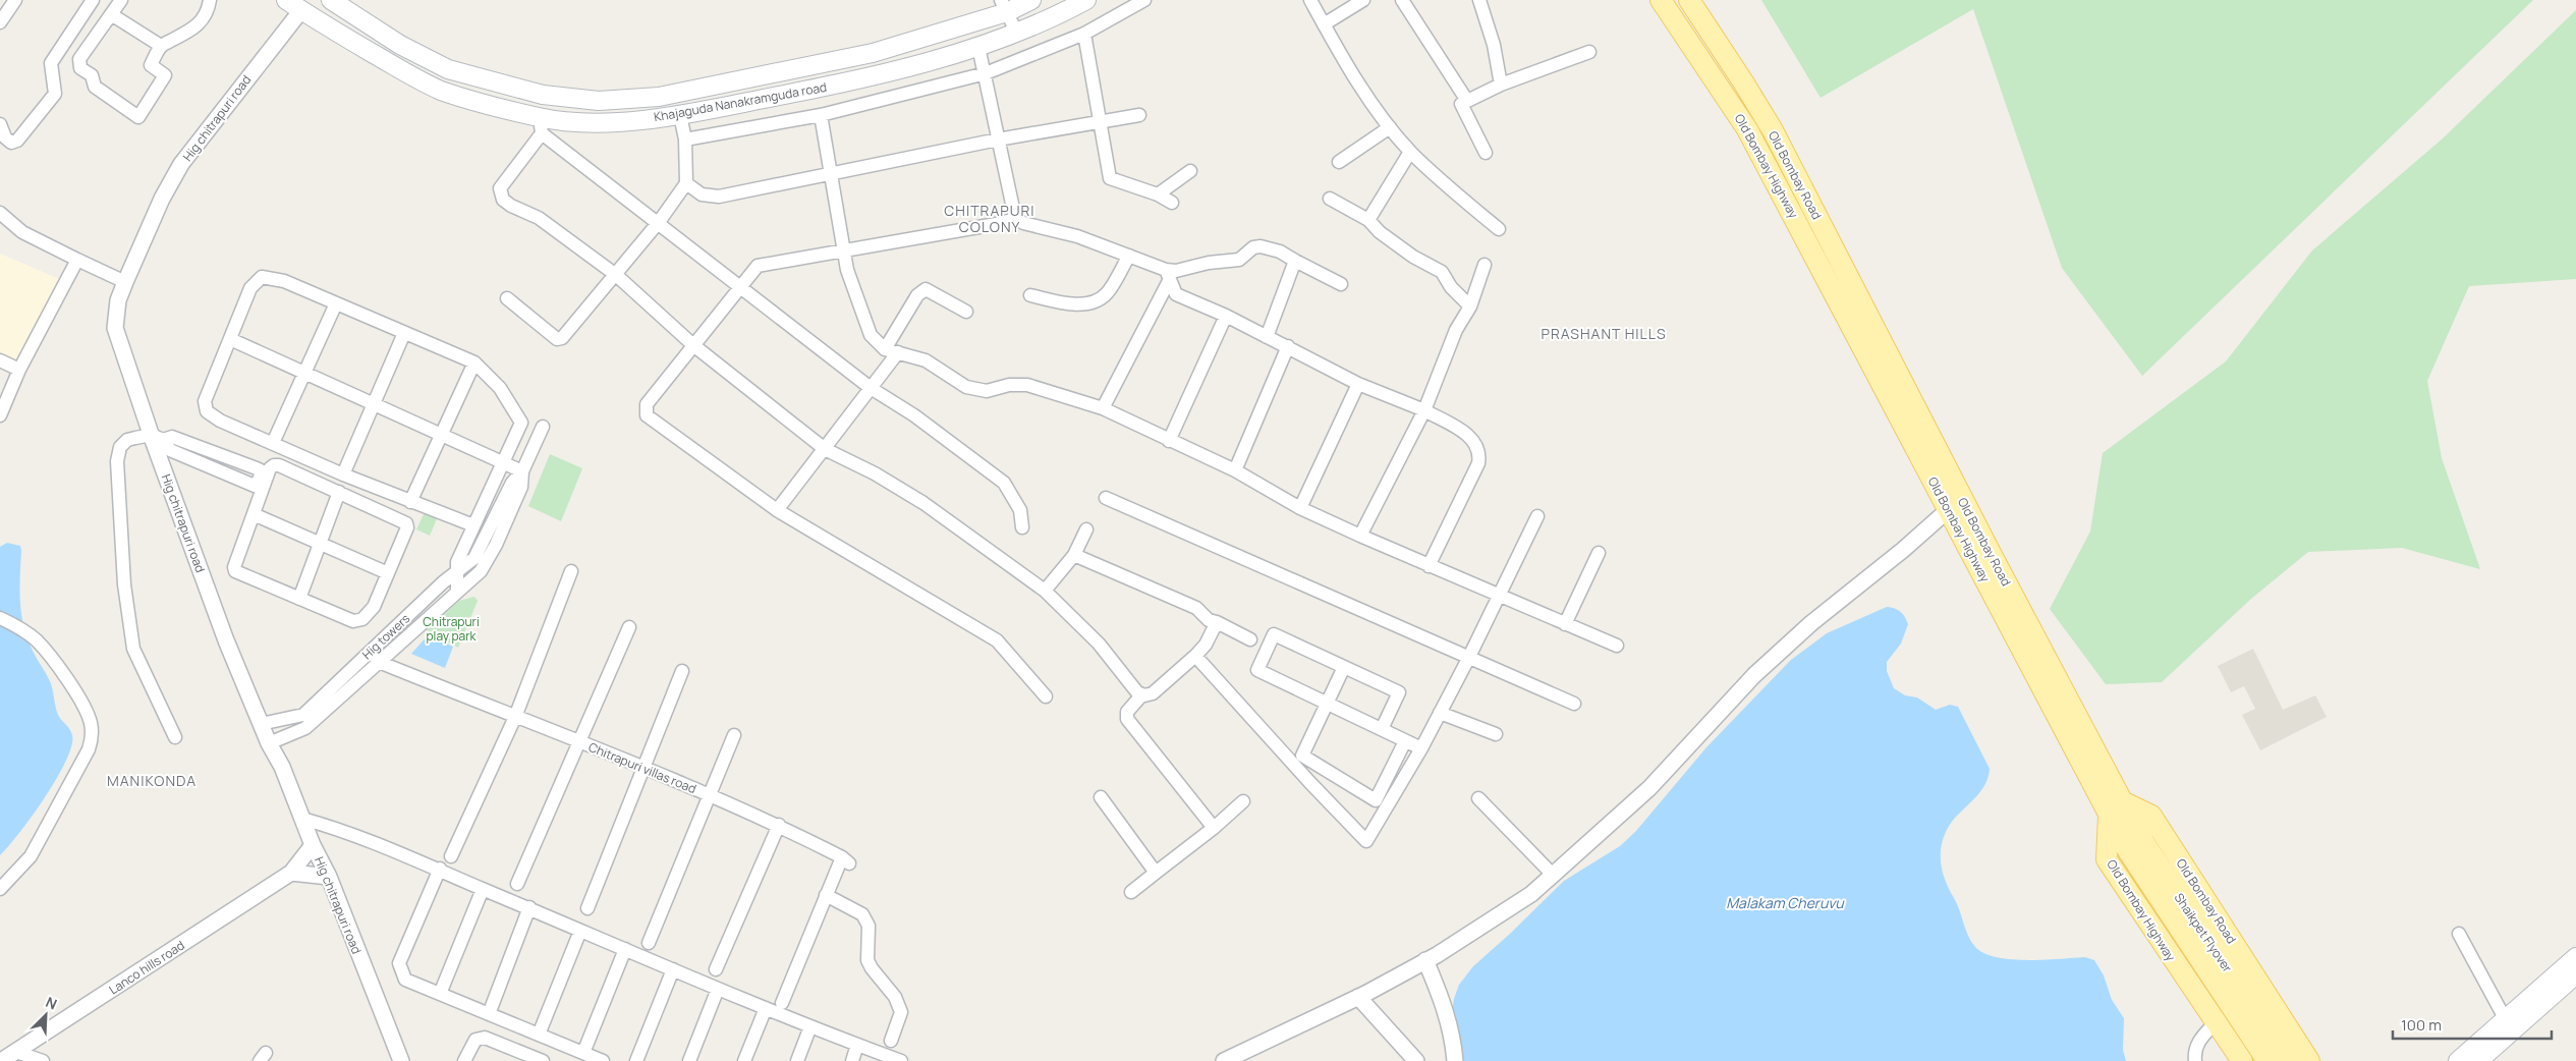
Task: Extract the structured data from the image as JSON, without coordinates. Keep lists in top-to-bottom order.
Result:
{
  "streets": {
    "main road": [
      "Khajaguda Nanakramguda road",
      "Old Bombay Highway",
      "Old Bombay Road",
      "Shaikpet Flyover"
    ],
    "street": [
      "Hig chitrapuri road",
      "Hig towers",
      "Chitrapuri villas road",
      "Lanco hills road"
    ]
  },
  "crossings": [
    ["Khajaguda Nanakramguda road", "Hig chitrapuri road"],
    ["Hig chitrapuri road", "Hig towers"],
    ["Hig chitrapuri road", "Lanco hills road"],
    ["Old Bombay Highway", "Old Bombay Road"],
    ["Old Bombay Highway", "Shaikpet Flyover"],
    ["Old Bombay Road", "Shaikpet Flyover"]
  ],
  "districts": ["CHITRAPURI COLONY", "PRASHANT HILLS", "MANIKONDA"],
  "water": ["Malakam Cheruvu"],
  "parks": ["Chitrapuri play park"],
  "scale_bar": "100 m",
  "north": "top right"
}
